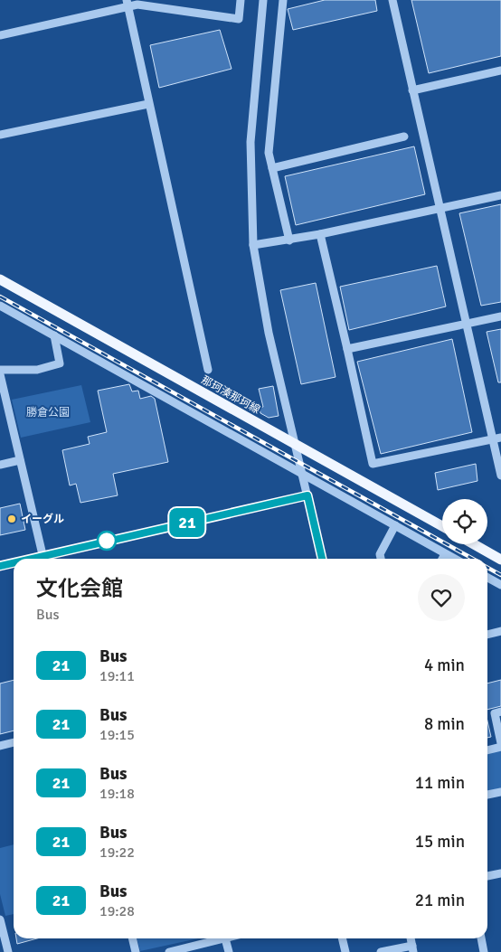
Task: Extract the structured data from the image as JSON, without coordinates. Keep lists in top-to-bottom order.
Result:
{
  "streets": {
    "main road": ["那珂湊那珂線"]
  },
  "parks": ["勝倉公園"],
  "places": ["イーグル"],
  "lines": ["bus line 21"],
  "page": {
    "on_map": "21",
    "heading": ["文化会館", "Bus"],
    "list": [
      {
        "mark": "21",
        "name": "Bus",
        "note": "19:11",
        "value": "4 min"
      },
      {
        "mark": "21",
        "name": "Bus",
        "note": "19:15",
        "value": "8 min"
      },
      {
        "mark": "21",
        "name": "Bus",
        "note": "19:18",
        "value": "11 min"
      },
      {
        "mark": "21",
        "name": "Bus",
        "note": "19:22",
        "value": "15 min"
      },
      {
        "mark": "21",
        "name": "Bus",
        "note": "19:28",
        "value": "21 min"
      }
    ]
  }
}
